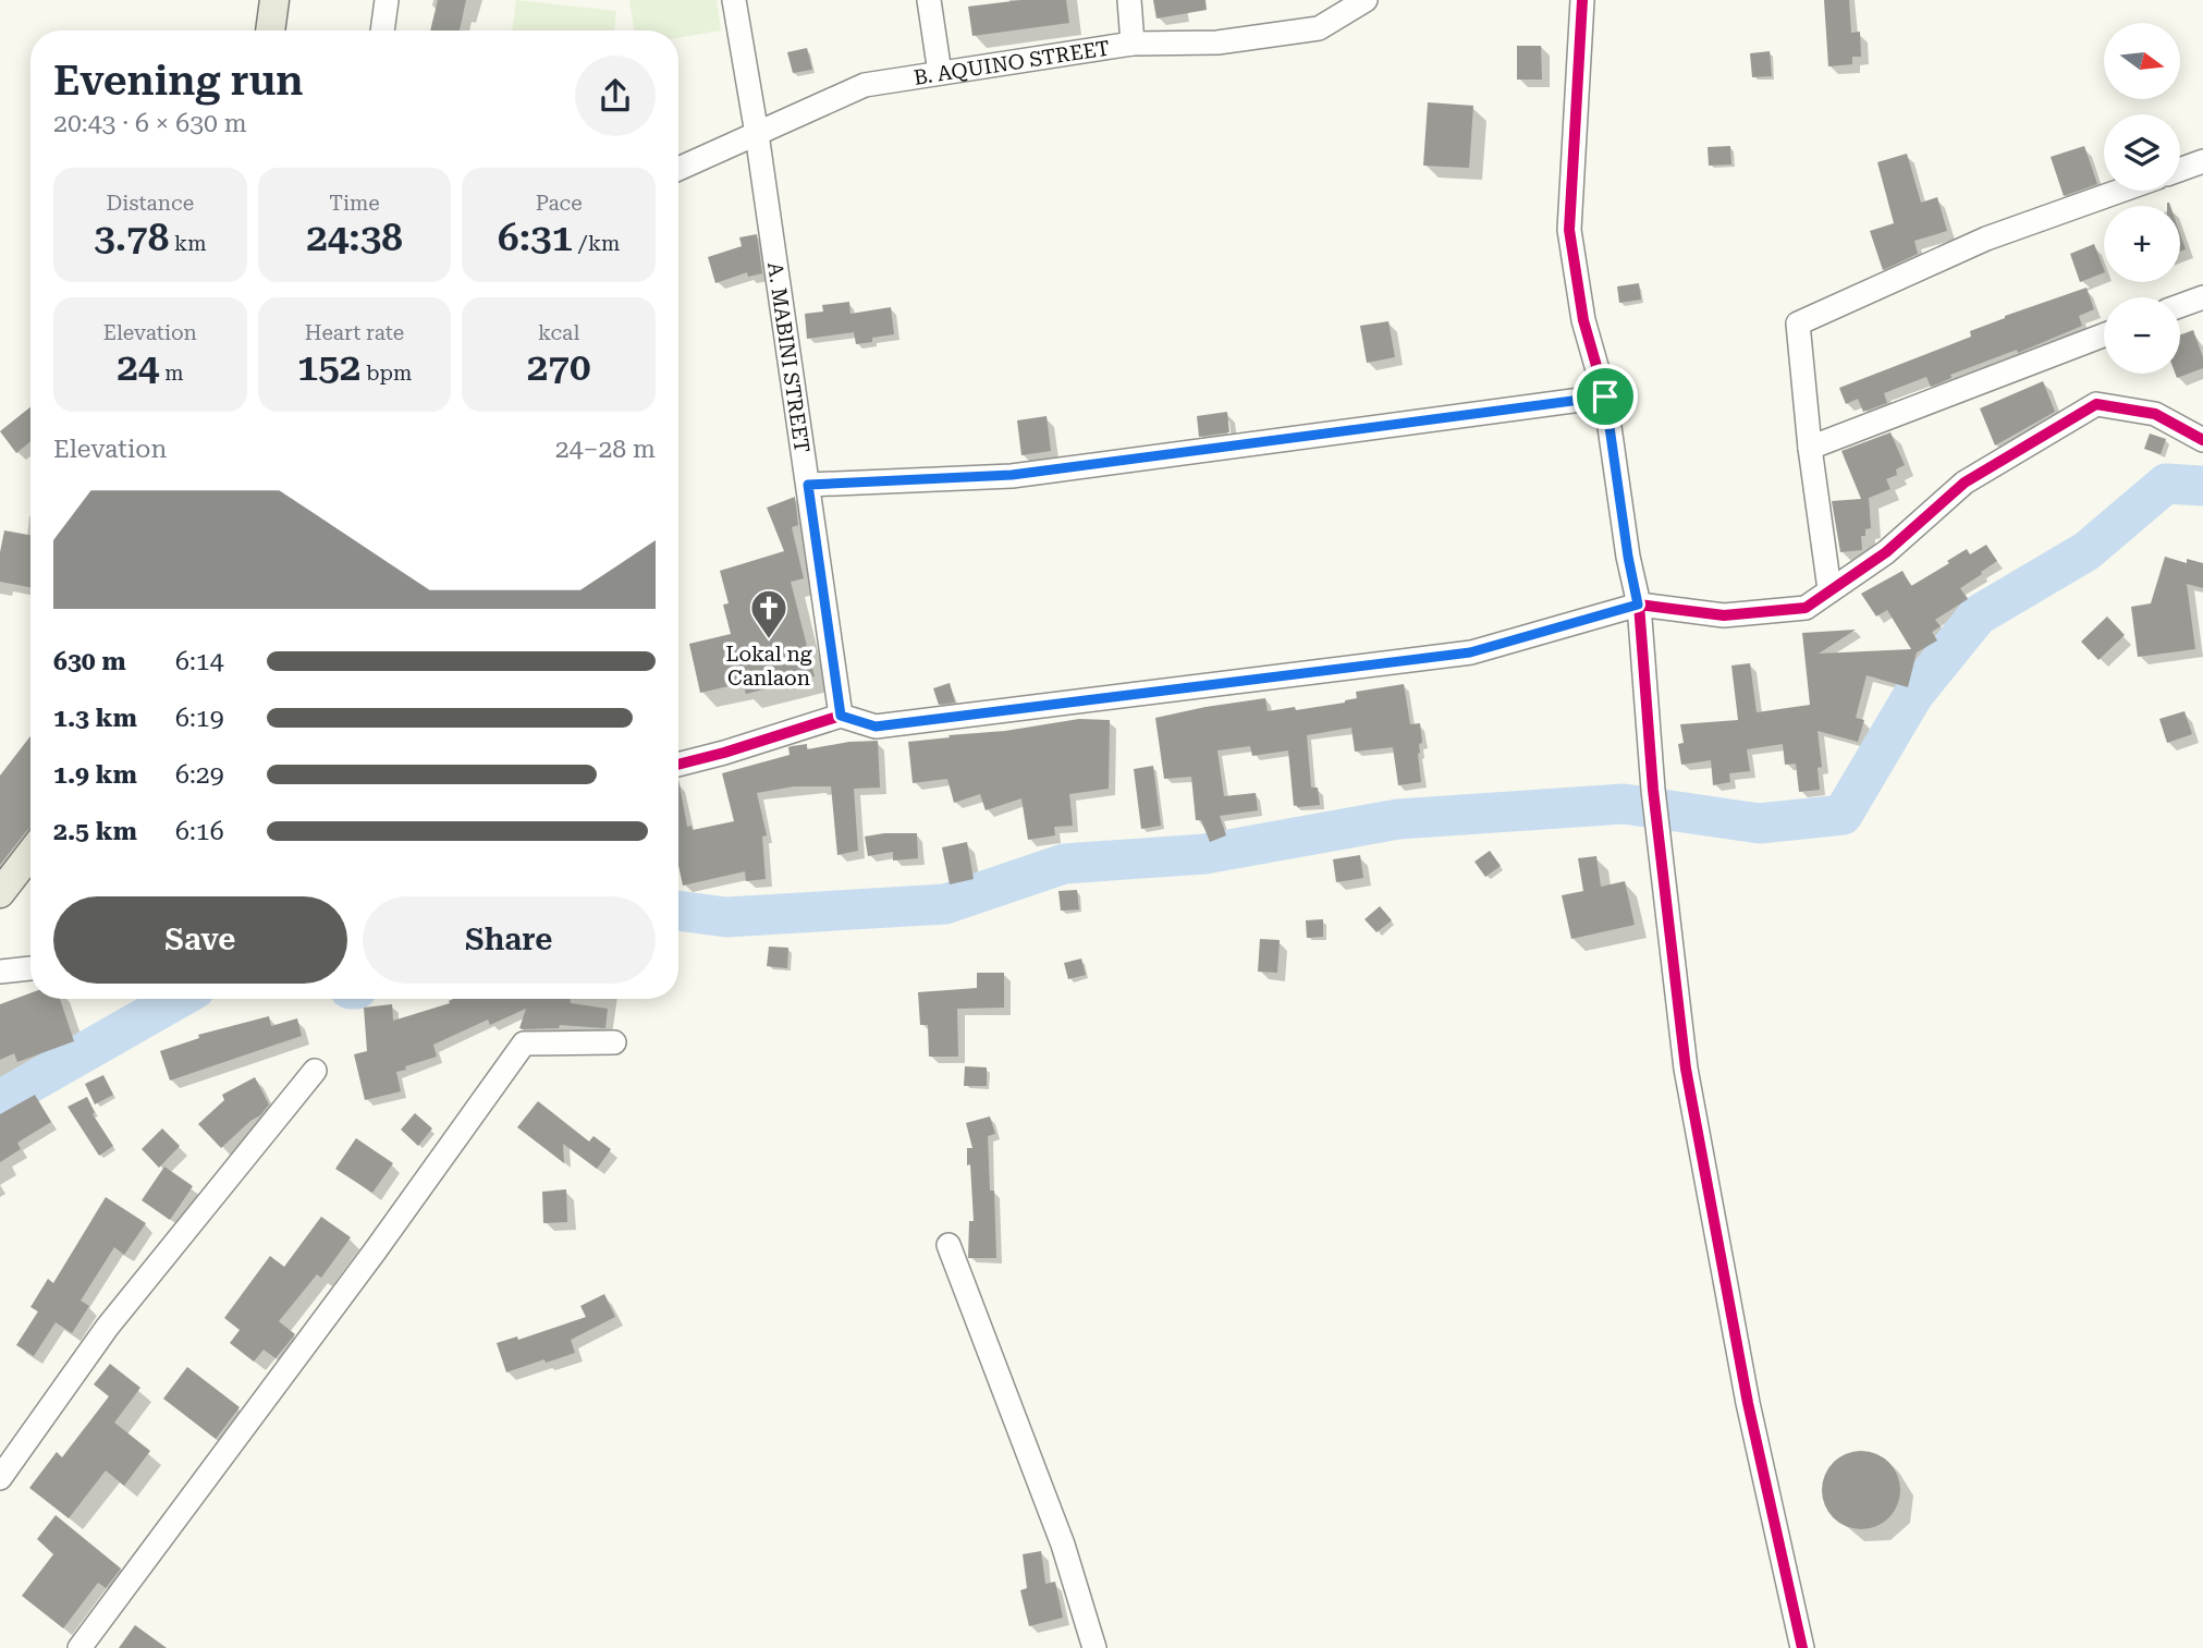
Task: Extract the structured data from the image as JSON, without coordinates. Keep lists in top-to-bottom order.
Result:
{
  "streets": {
    "street": ["B. AQUINO STREET", "A. MABINI STREET"]
  },
  "crossings": [
    ["B. AQUINO STREET", "A. MABINI STREET"]
  ],
  "places": {
    "church": ["Lokal ng Canlaon"]
  },
  "north": "right",
  "page": {
    "map_buttons": ["+", "−"],
    "heading": ["Evening run", "20:43 · 6 × 630 m"],
    "stats": [
      ["Distance", "3.78 km"],
      ["Time", "24:38"],
      ["Pace", "6:31 /km"],
      ["Elevation", "24 m"],
      ["Heart rate", "152 bpm"],
      ["kcal", "270"]
    ],
    "chart": ["Elevation", "24–28 m"],
    "list": [
      {
        "name": "630 m",
        "note": "6:14"
      },
      {
        "name": "1.3 km",
        "note": "6:19"
      },
      {
        "name": "1.9 km",
        "note": "6:29"
      },
      {
        "name": "2.5 km",
        "note": "6:16"
      }
    ],
    "buttons": ["Save", "Share"]
  }
}
